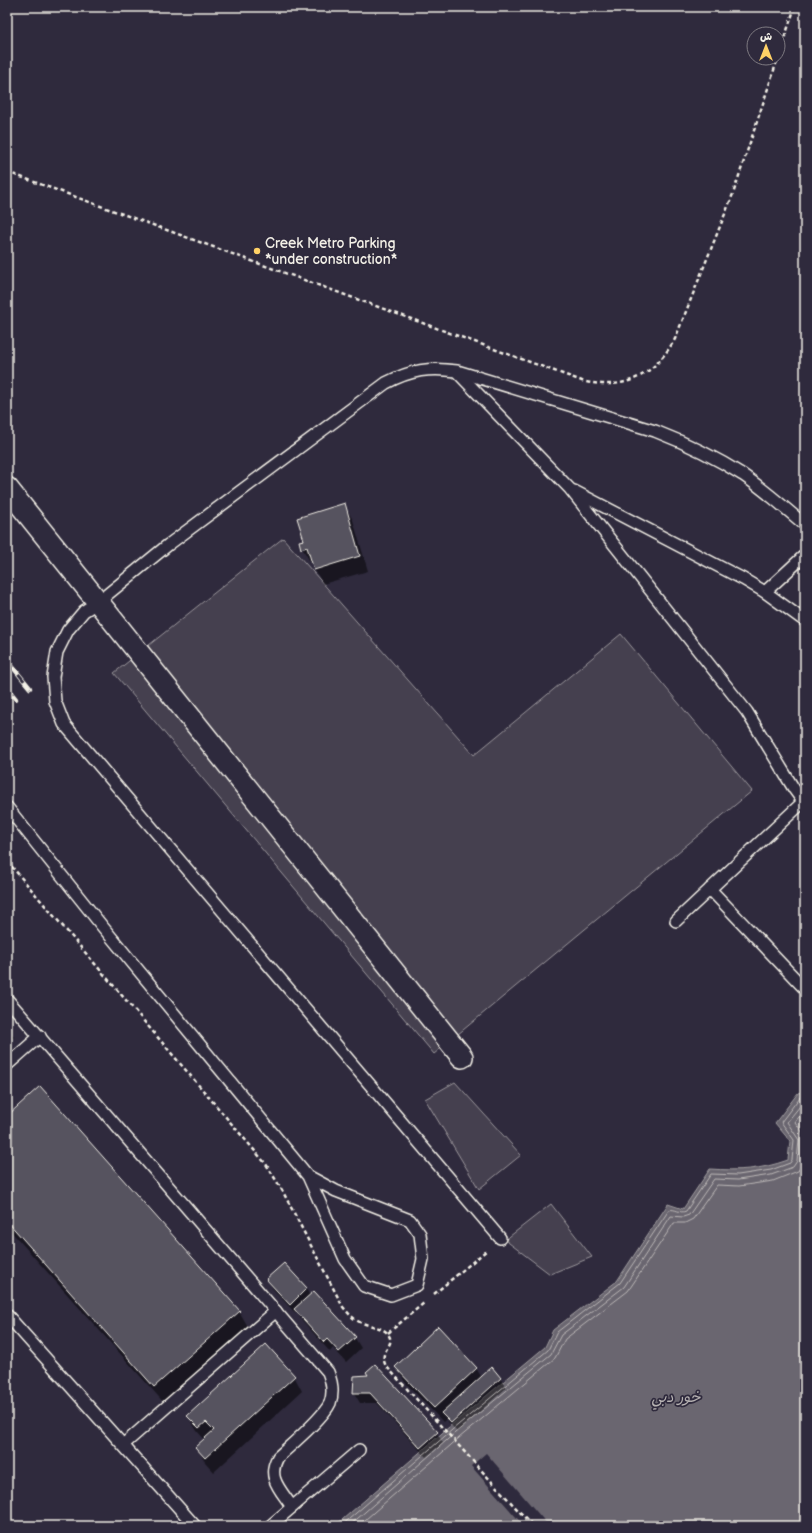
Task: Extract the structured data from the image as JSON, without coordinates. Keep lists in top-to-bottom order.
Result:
{
  "water": ["خور دبي"],
  "places": ["Creek Metro Parking *under construction*"],
  "north": "top"
}
